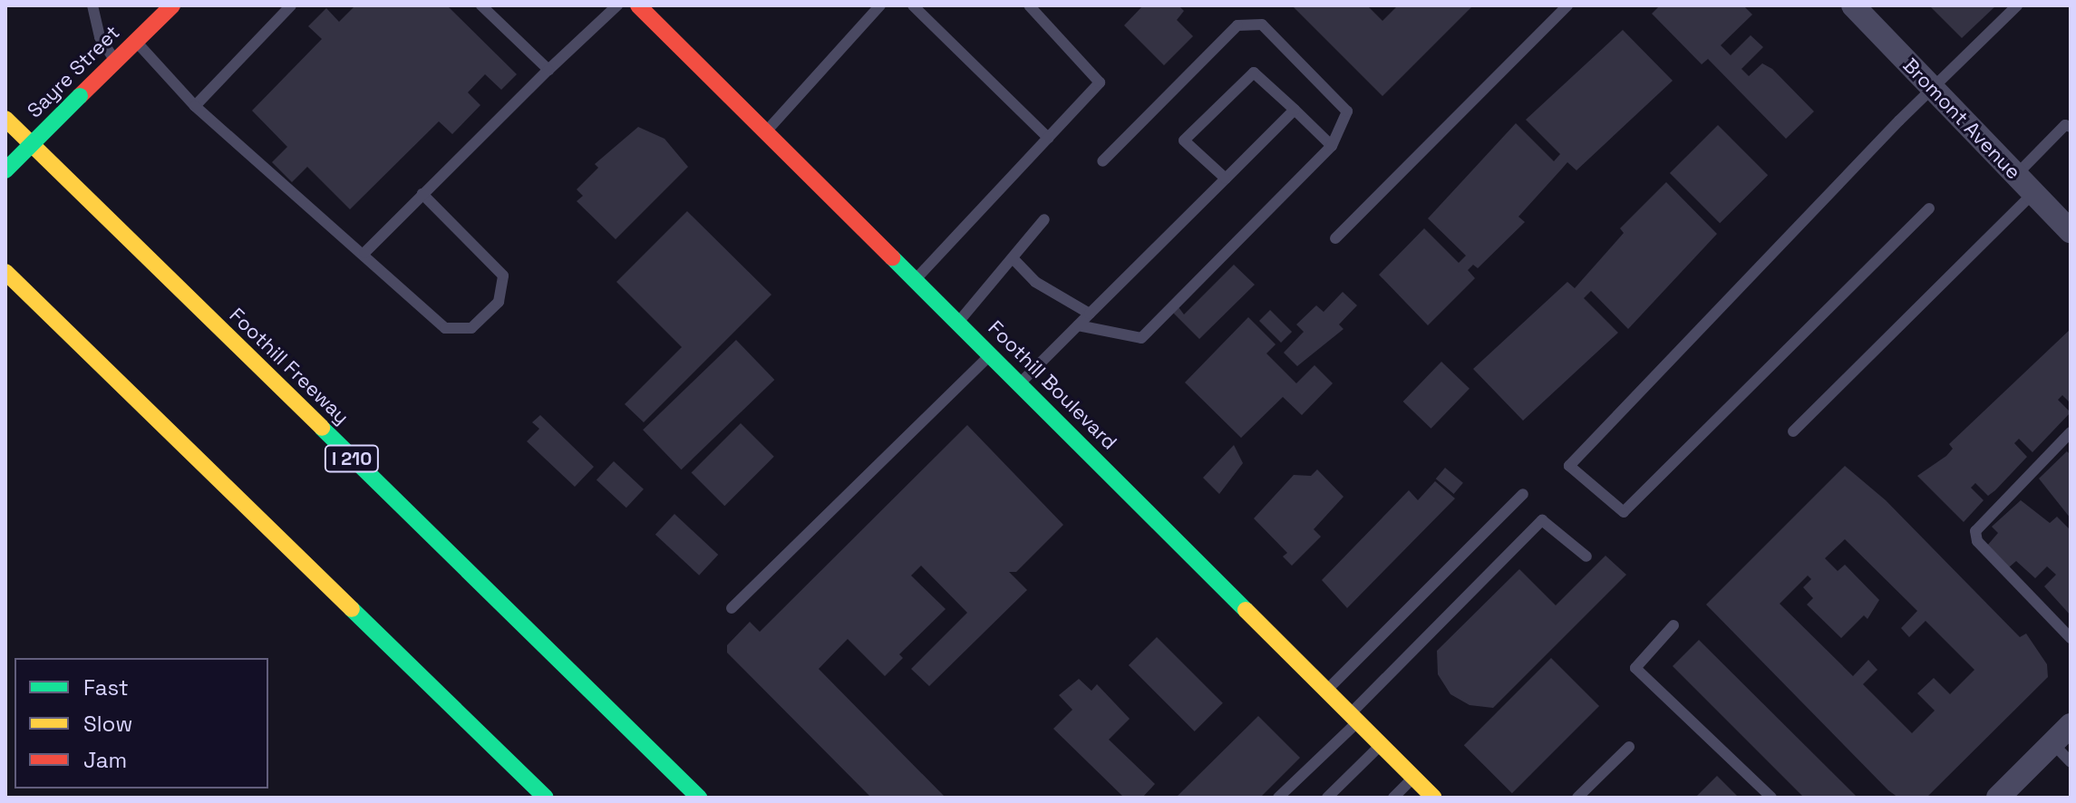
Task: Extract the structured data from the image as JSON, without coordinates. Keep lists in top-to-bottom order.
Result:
{
  "streets": {
    "main road": [
      "Sayre Street",
      "Foothill Freeway",
      "Foothill Boulevard",
      "I 210"
    ],
    "street": ["Bromont Avenue"]
  },
  "legend": ["Fast", "Slow", "Jam"]
}
